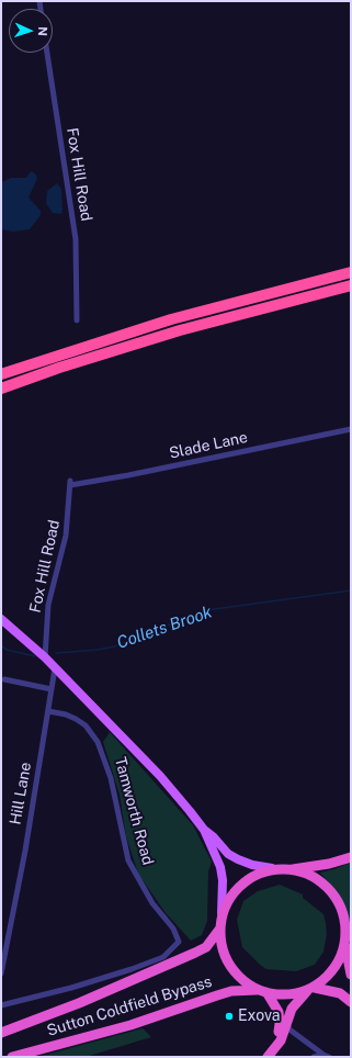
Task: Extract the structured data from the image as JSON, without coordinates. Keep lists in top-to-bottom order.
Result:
{
  "streets": {
    "highway": ["Sutton Coldfield Bypass"],
    "main road": ["Tamworth Road"],
    "street": ["Fox Hill Road", "Slade Lane", "Hill Lane"]
  },
  "crossings": [
    ["Fox Hill Road", "Slade Lane"],
    ["Fox Hill Road", "Tamworth Road"],
    ["Hill Lane", "Tamworth Road"],
    ["Tamworth Road", "Sutton Coldfield Bypass"]
  ],
  "water": ["Collets Brook"],
  "places": ["Exova"],
  "north": "right"
}
